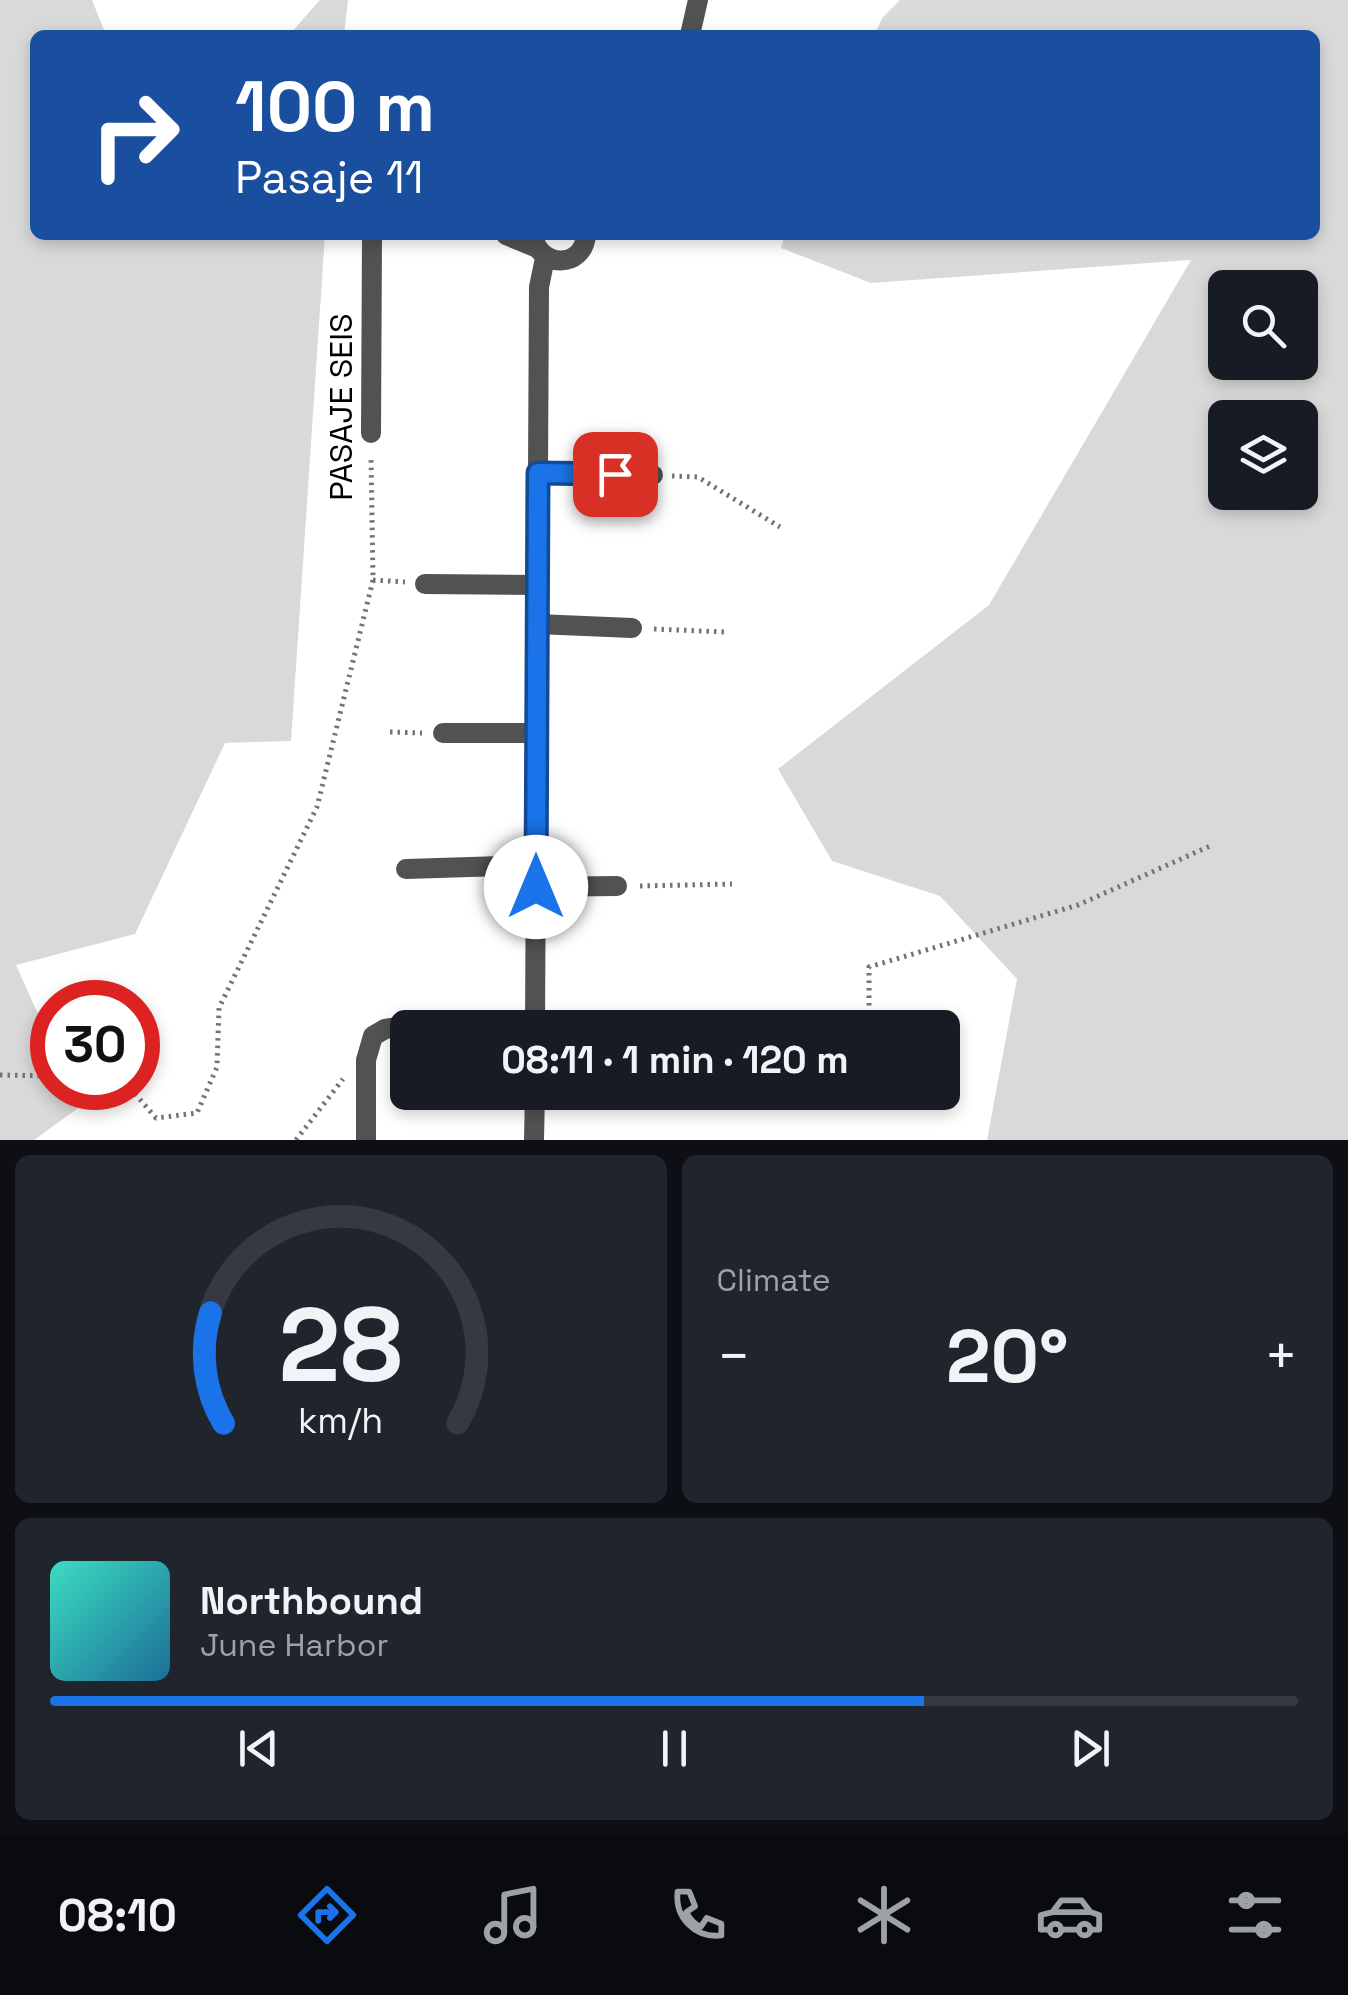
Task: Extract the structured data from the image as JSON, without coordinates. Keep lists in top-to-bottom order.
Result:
{
  "streets": {
    "street": ["PASAJE SEIS"]
  },
  "page": {
    "turn": ["100 m", "Pasaje 11"],
    "limit": "30",
    "trip": "08:11 · 1 min · 120 m",
    "tile": "Climate",
    "heat": ["−", "20°", "+"],
    "song": ["Northbound", "June Harbor"],
    "tabs": "08:10",
    "gauge": ["28", "km/h"]
  }
}
